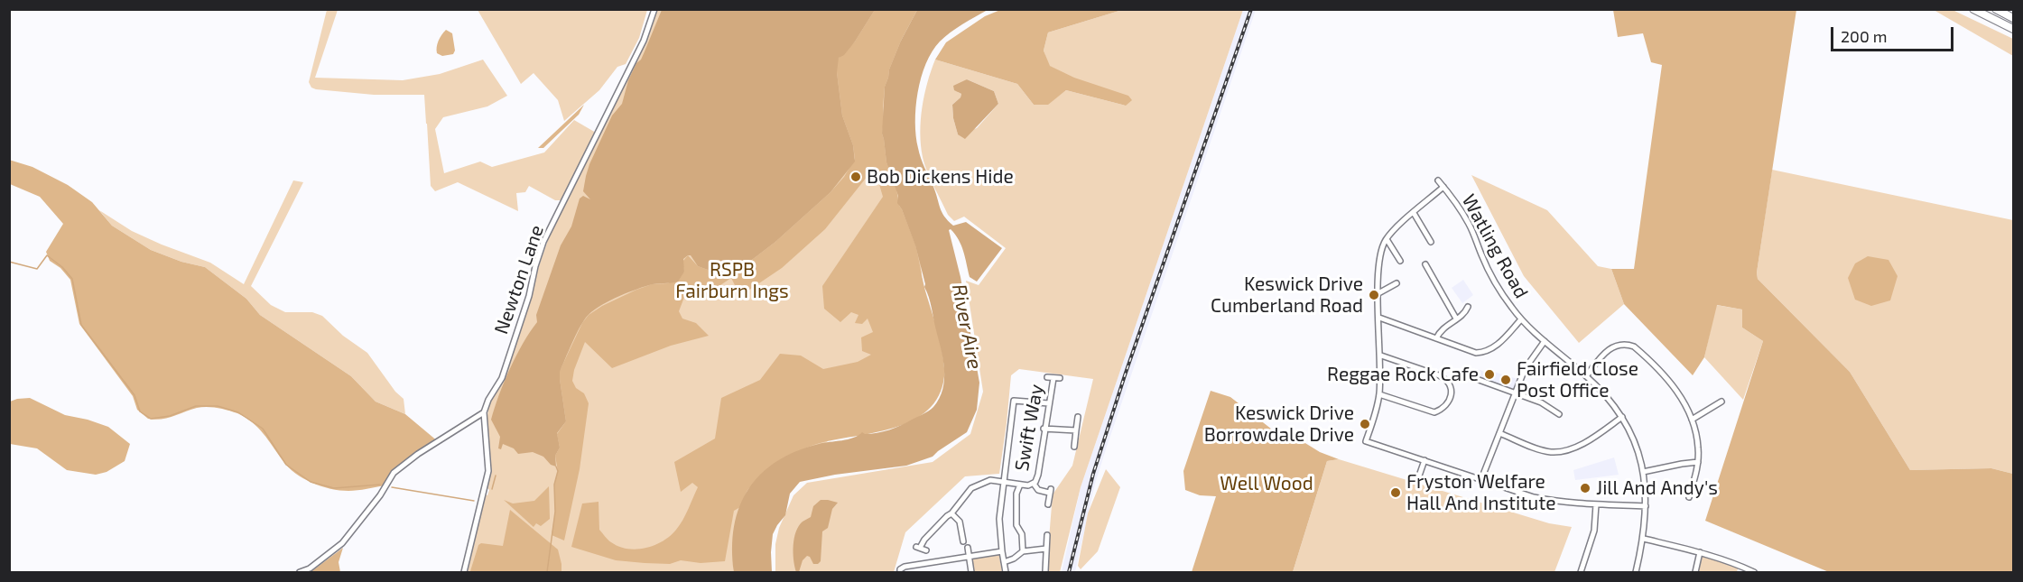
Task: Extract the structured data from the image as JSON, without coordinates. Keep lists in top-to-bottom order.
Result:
{
  "streets": {
    "street": ["Watling Road", "Newton Lane", "Swift Way"]
  },
  "water": ["River Aire"],
  "parks": ["RSPB Fairburn Ings", "Well Wood"],
  "places": [
    "Bob Dickens Hide",
    "Keswick Drive Cumberland Road",
    "Reggae Rock Cafe",
    "Fairfield Close Post Office",
    "Keswick Drive Borrowdale Drive",
    "Jill And Andy's",
    "Fryston Welfare Hall And Institute"
  ],
  "scale_bar": "200 m"
}
